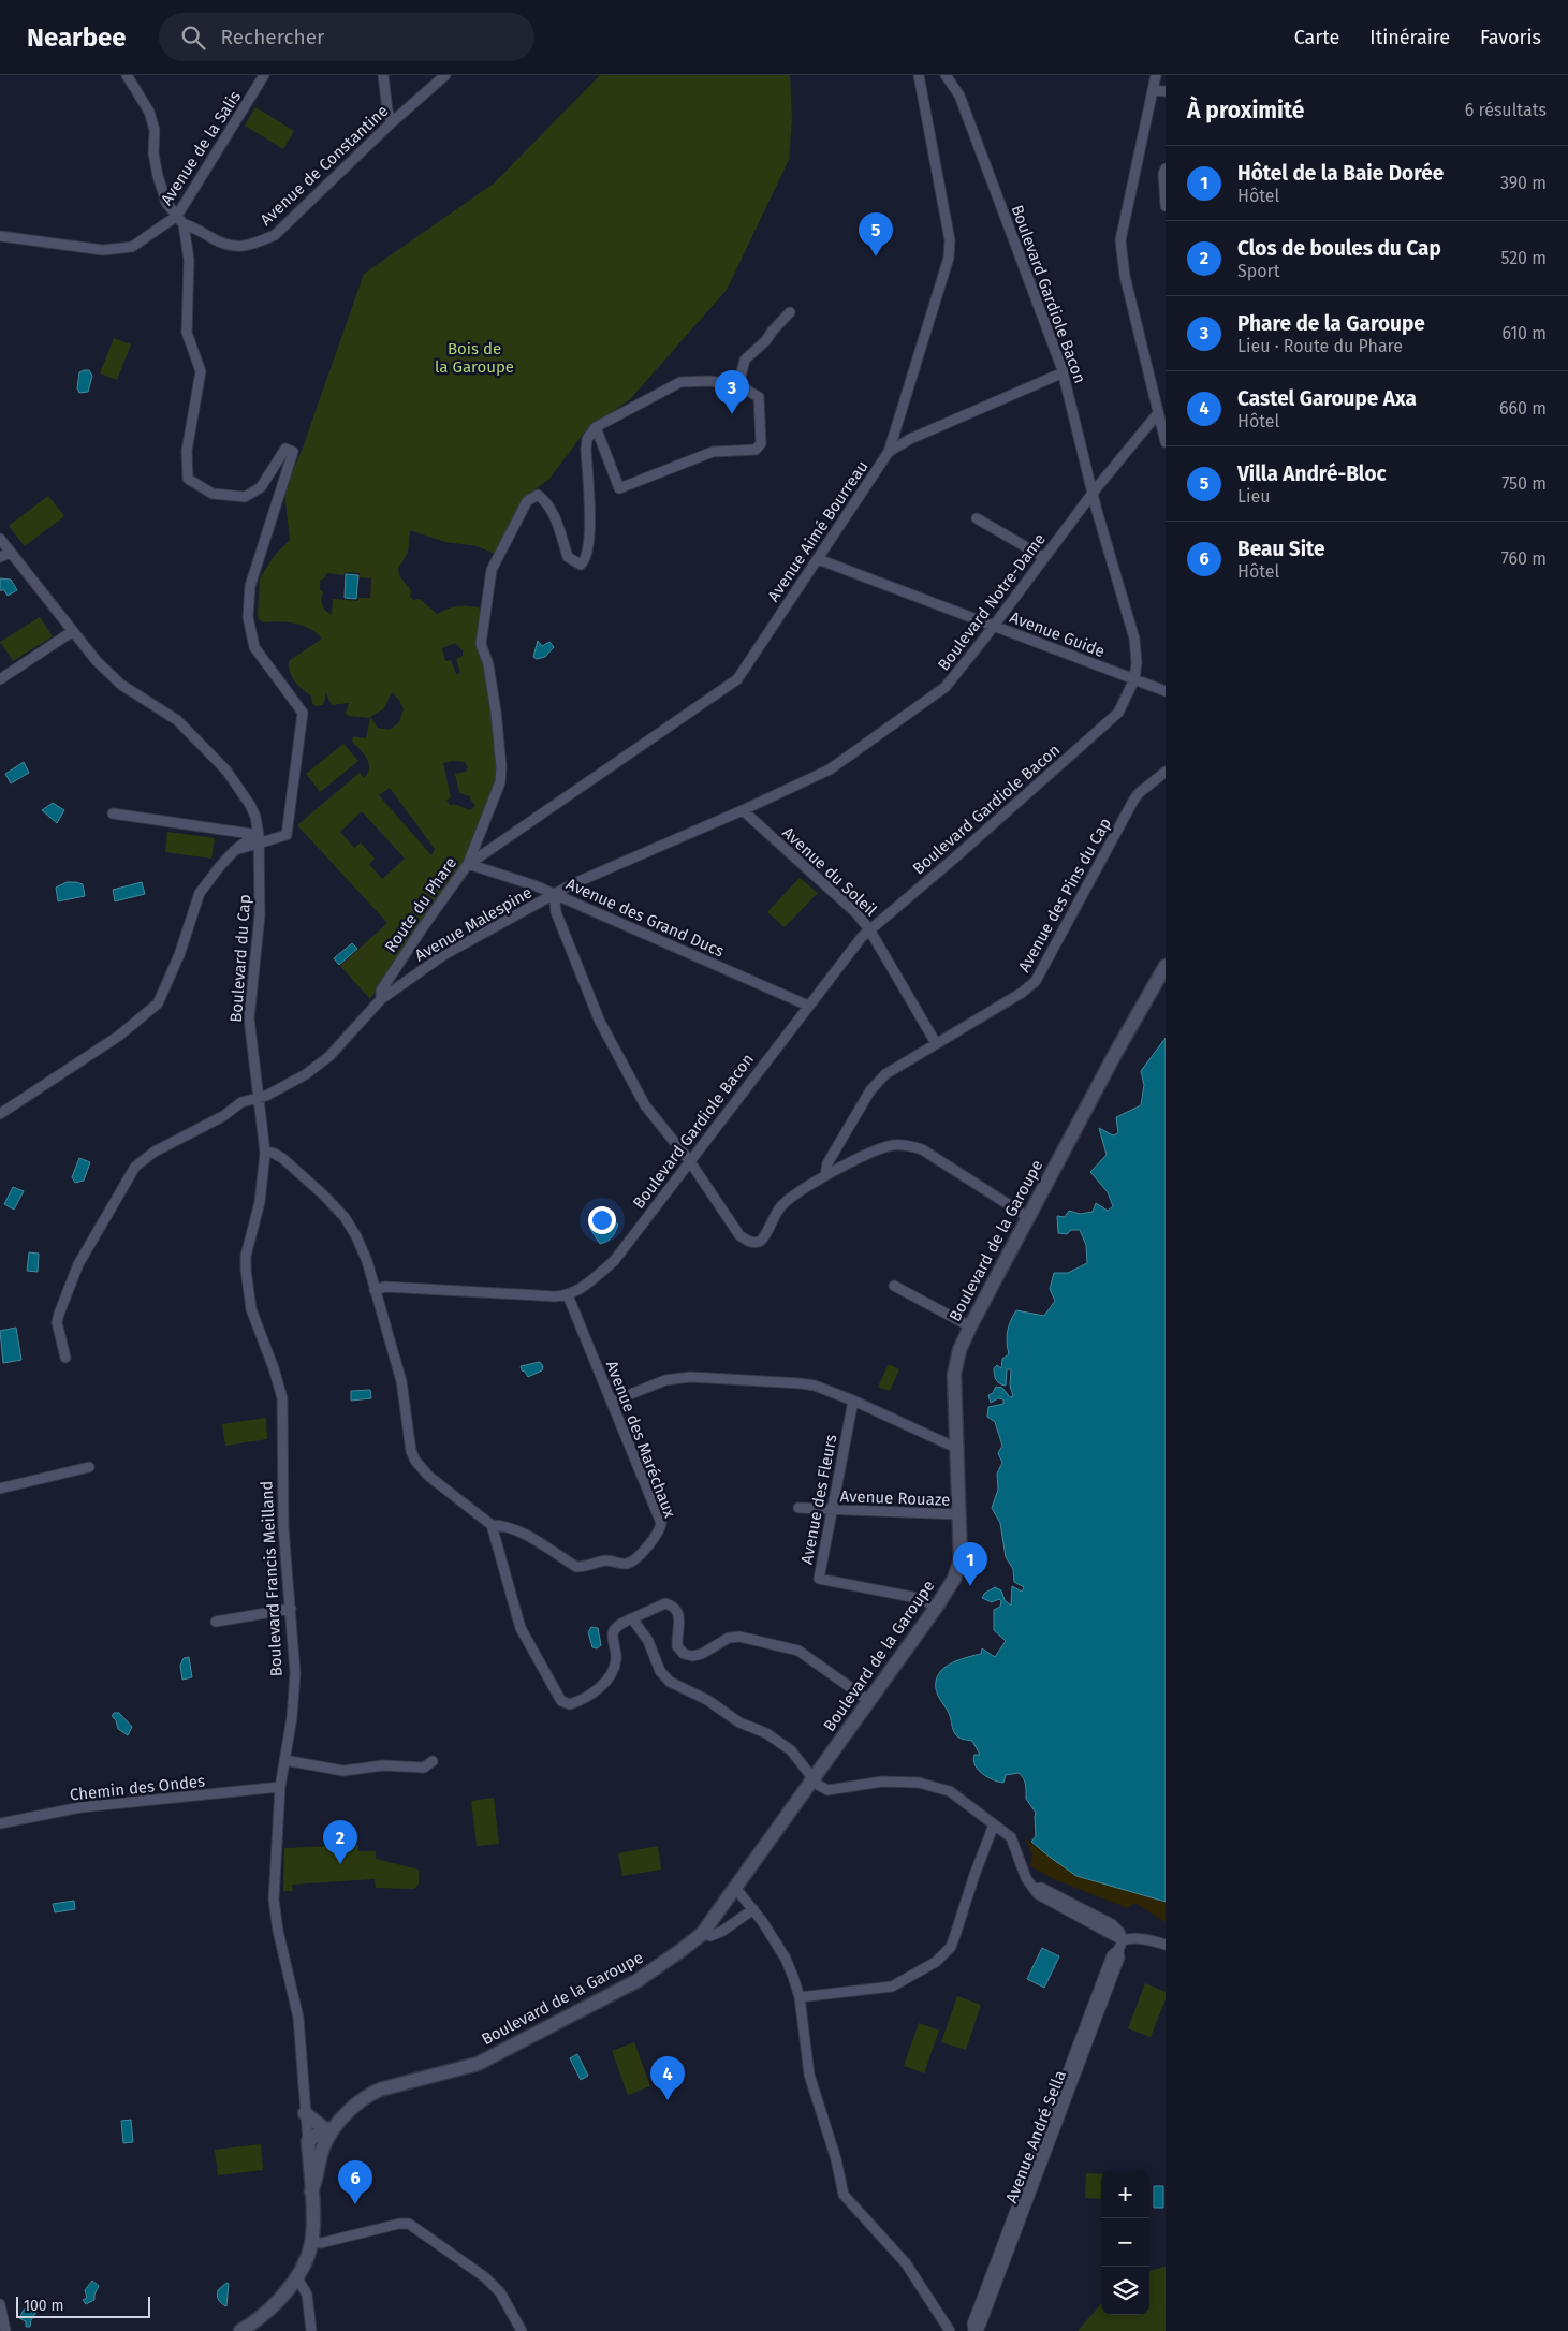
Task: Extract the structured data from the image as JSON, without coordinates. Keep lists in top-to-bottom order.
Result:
{
  "streets": {
    "street": [
      "Avenue de la Salis",
      "Avenue de Constantine",
      "Boulevard Gardiole Bacon",
      "Avenue Aimé Bourreau",
      "Boulevard Notre-Dame",
      "Avenue Guide",
      "Avenue du Soleil",
      "Avenue des Pins du Cap",
      "Route du Phare",
      "Avenue des Grand Ducs",
      "Avenue Malespine",
      "Boulevard du Cap",
      "Boulevard de la Garoupe",
      "Avenue des Maréchaux",
      "Avenue Rouaze",
      "Avenue des Fleurs",
      "Boulevard Francis Meilland",
      "Chemin des Ondes",
      "Avenue André Sella"
    ]
  },
  "crossings": [
    ["Boulevard Gardiole Bacon", "Boulevard Notre-Dame"],
    ["Boulevard Gardiole Bacon", "Avenue Guide"],
    ["Boulevard Gardiole Bacon", "Avenue du Soleil"],
    ["Boulevard Gardiole Bacon", "Avenue des Grand Ducs"],
    ["Boulevard Gardiole Bacon", "Avenue des Maréchaux"],
    ["Avenue Aimé Bourreau", "Avenue Guide"],
    ["Avenue Aimé Bourreau", "Route du Phare"],
    ["Avenue Aimé Bourreau", "Avenue des Grand Ducs"],
    ["Boulevard Notre-Dame", "Avenue Guide"],
    ["Boulevard Notre-Dame", "Avenue du Soleil"],
    ["Boulevard Notre-Dame", "Avenue des Grand Ducs"],
    ["Boulevard Notre-Dame", "Avenue Malespine"],
    ["Avenue du Soleil", "Avenue des Pins du Cap"],
    ["Route du Phare", "Avenue des Grand Ducs"],
    ["Route du Phare", "Avenue Malespine"],
    ["Avenue des Grand Ducs", "Avenue Malespine"],
    ["Avenue Malespine", "Boulevard du Cap"],
    ["Avenue Malespine", "Boulevard Francis Meilland"],
    ["Boulevard du Cap", "Boulevard Francis Meilland"],
    ["Boulevard de la Garoupe", "Avenue Rouaze"],
    ["Boulevard de la Garoupe", "Avenue des Fleurs"],
    ["Boulevard de la Garoupe", "Boulevard Francis Meilland"],
    ["Avenue Rouaze", "Avenue des Fleurs"],
    ["Boulevard Francis Meilland", "Chemin des Ondes"]
  ],
  "parks": ["Bois de la Garoupe"],
  "scale_bar": "100 m",
  "page": {
    "header": "Nearbee",
    "search": "Rechercher",
    "nav": ["Carte", "Itinéraire", "Favoris"],
    "heading": ["À proximité", "6 résultats"],
    "list": [
      {
        "mark": "1",
        "name": "Hôtel de la Baie Dorée",
        "note": "Hôtel",
        "value": "390 m"
      },
      {
        "mark": "2",
        "name": "Clos de boules du Cap",
        "note": "Sport",
        "value": "520 m"
      },
      {
        "mark": "3",
        "name": "Phare de la Garoupe",
        "note": "Lieu · Route du Phare",
        "value": "610 m"
      },
      {
        "mark": "4",
        "name": "Castel Garoupe Axa",
        "note": "Hôtel",
        "value": "660 m"
      },
      {
        "mark": "5",
        "name": "Villa André-Bloc",
        "note": "Lieu",
        "value": "750 m"
      },
      {
        "mark": "6",
        "name": "Beau Site",
        "note": "Hôtel",
        "value": "760 m"
      }
    ],
    "pins": [
      "5",
      "3",
      "1",
      "2",
      "4",
      "6"
    ],
    "map_buttons": ["+", "−"],
    "scale": "100 m"
  }
}
